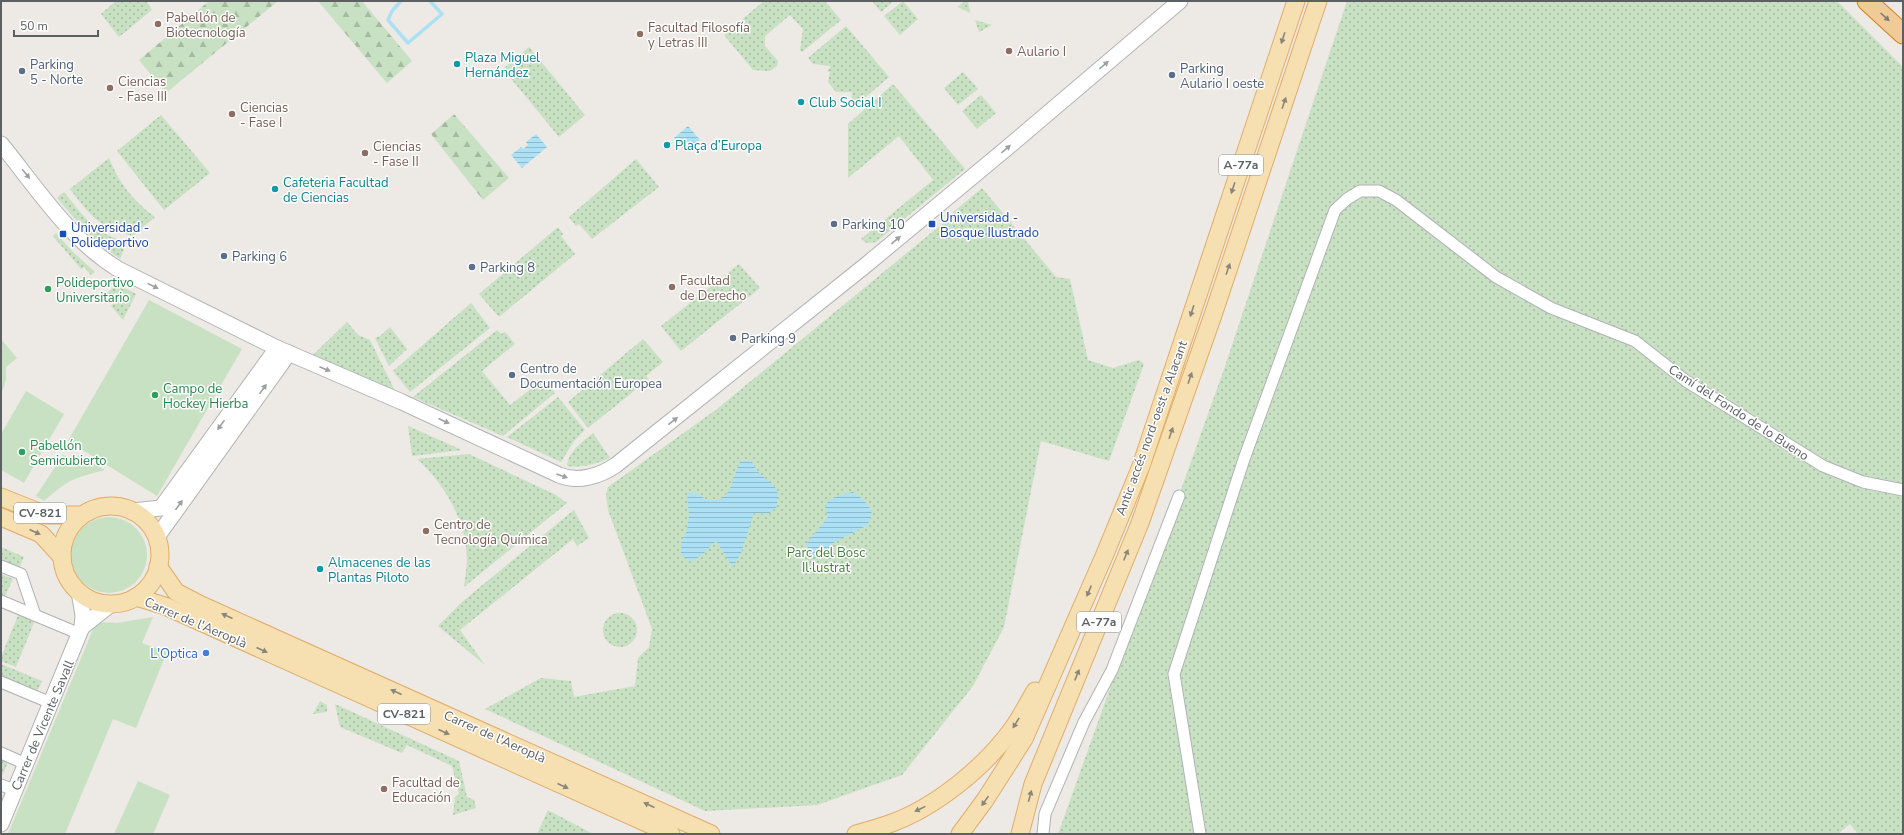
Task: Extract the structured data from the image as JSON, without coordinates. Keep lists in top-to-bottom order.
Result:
{
  "streets": {
    "main road": [
      "A-77a",
      "Antic accés nord-oest a Alacant",
      "CV-821",
      "Carrer de l'Aeroplà"
    ],
    "street": ["Camí del Fondo de lo Bueno", "Carrer de Vicente Savall"]
  },
  "crossings": [
    ["CV-821", "Carrer de l'Aeroplà"]
  ],
  "parks": ["Parc del Bosc Il·lustrat"],
  "places": {
    "other": [
      "Pabellón de Biotecnología",
      "Facultad Filosofía y Letras III",
      "Aulario I",
      "Plaza Miguel Hernández",
      "Parking 5 - Norte",
      "Parking Aulario I oeste",
      "Ciencias - Fase III",
      "Club Social I",
      "Ciencias - Fase I",
      "Plaça d’Europa",
      "Ciencias - Fase II",
      "Cafeteria Facultad de Ciencias",
      "Parking 10",
      "Parking 6",
      "Parking 8",
      "Facultad de Derecho",
      "Polideportivo Universitario",
      "Parking 9",
      "Centro de Documentación Europea",
      "Campo de Hockey Hierba",
      "Pabellón Semicubierto",
      "Centro de Tecnología Química",
      "Almacenes de las Plantas Piloto",
      "L'Optica",
      "Facultad de Educación"
    ],
    "transit": ["Universidad - Bosque Ilustrado", "Universidad - Polideportivo"]
  },
  "scale_bar": "50 m"
}
